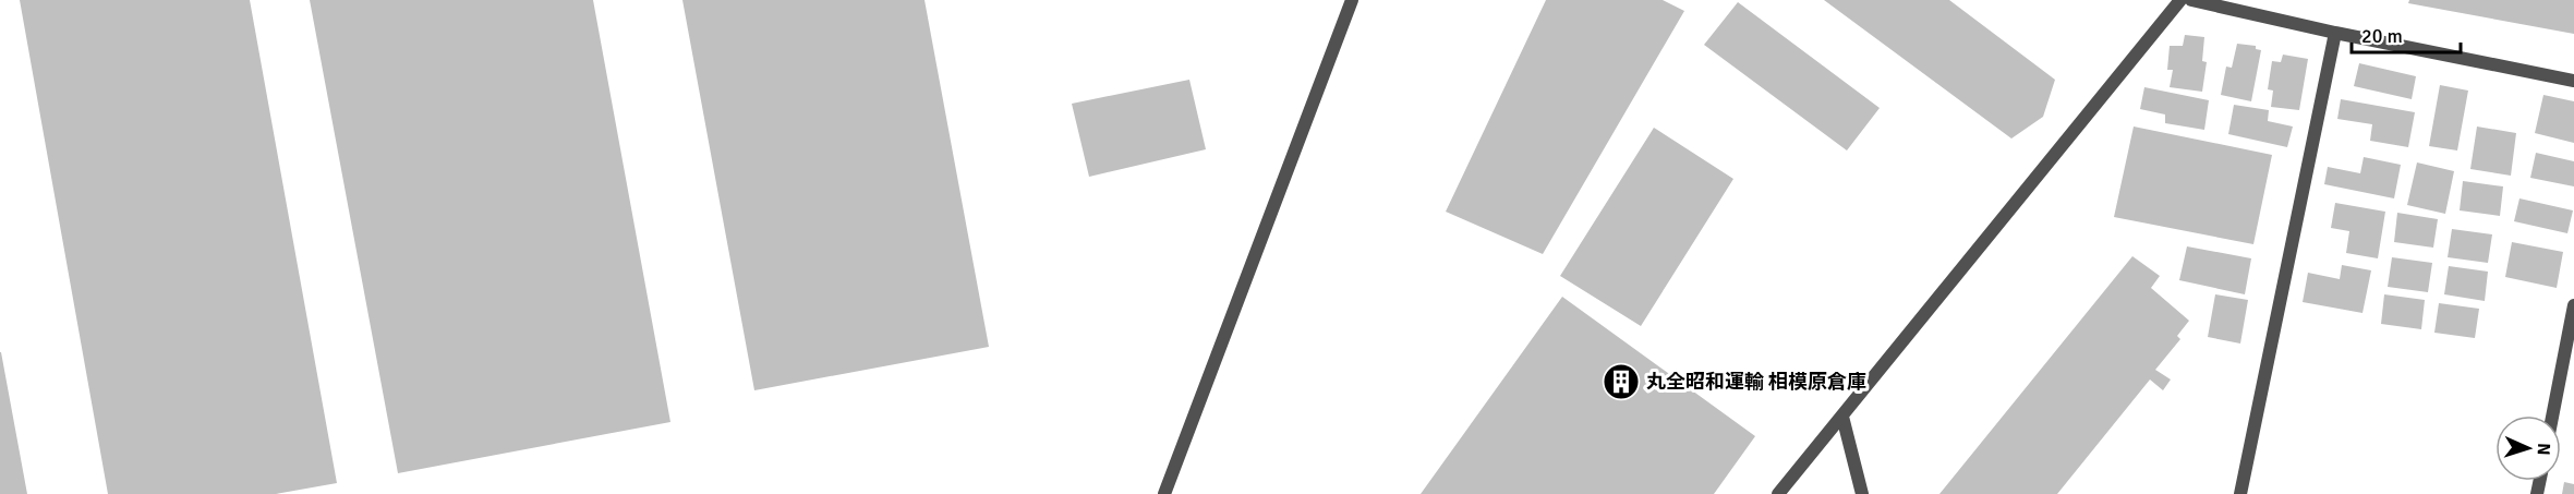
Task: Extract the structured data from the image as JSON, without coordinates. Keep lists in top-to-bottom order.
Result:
{
  "places": {
    "building": ["丸全昭和運輸 相模原倉庫"]
  },
  "scale_bar": "20 m",
  "north": "right"
}
